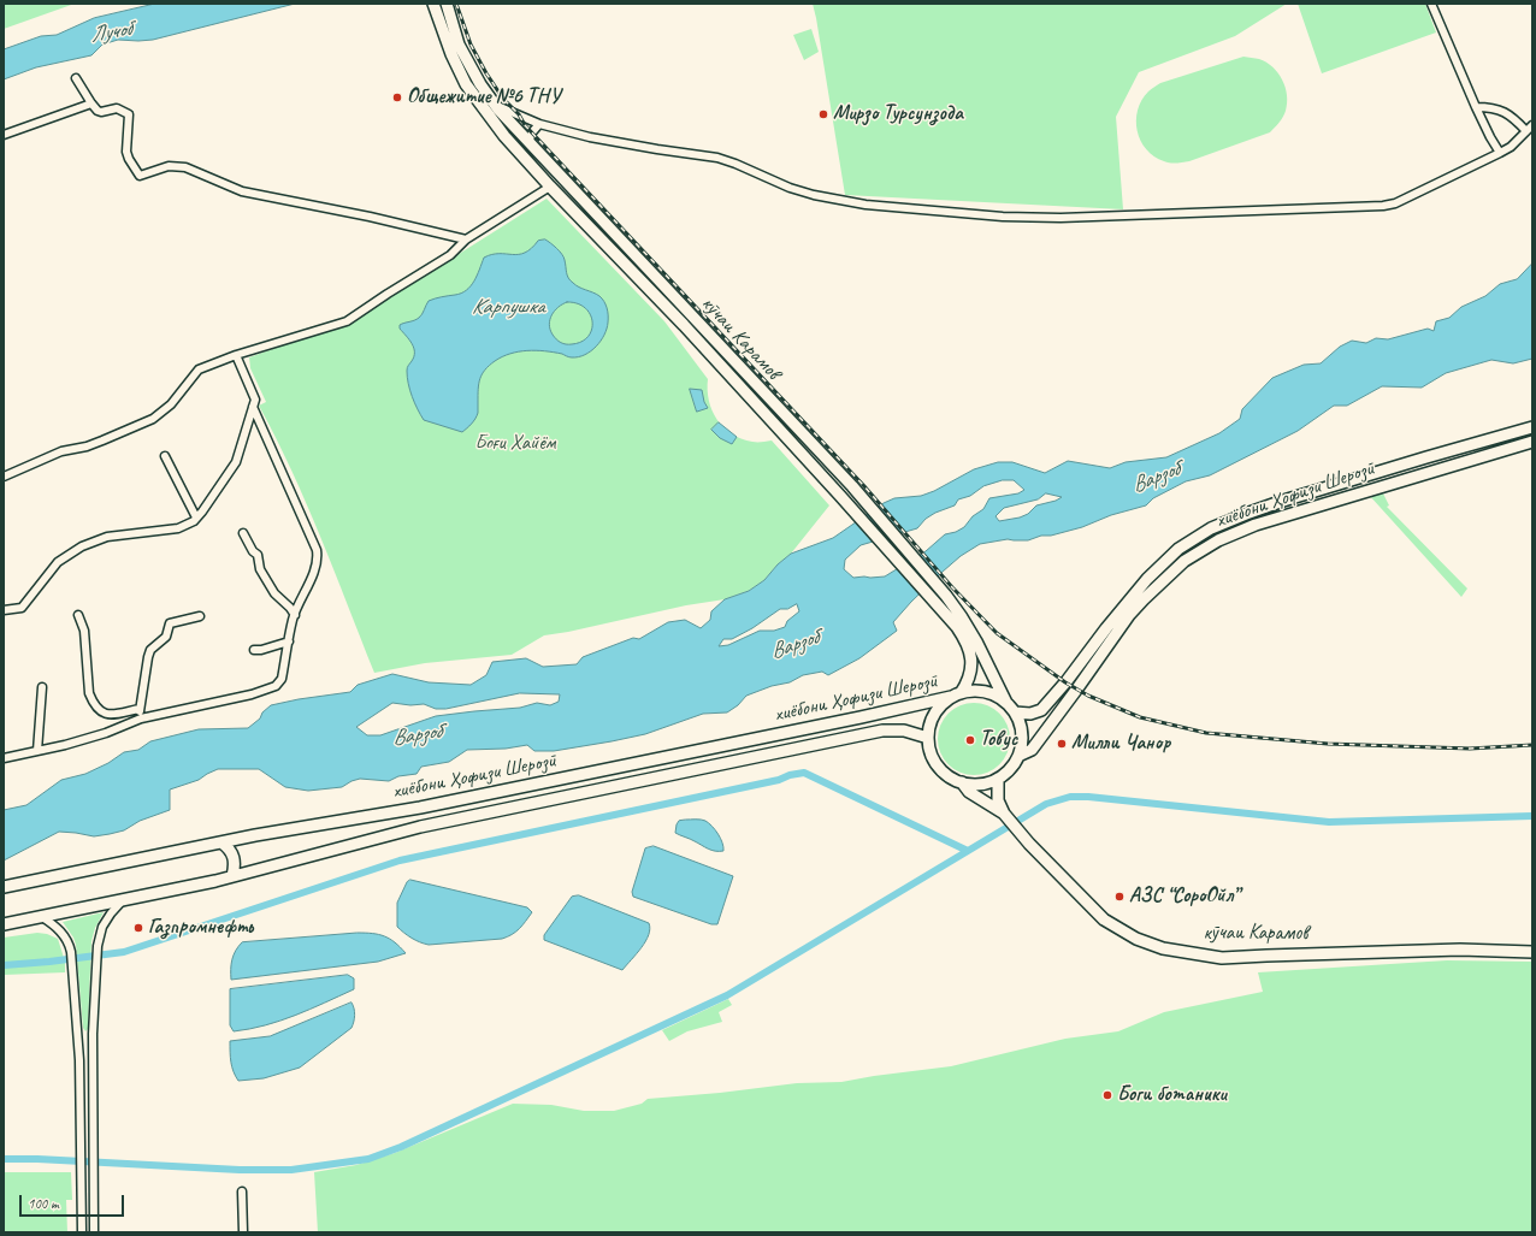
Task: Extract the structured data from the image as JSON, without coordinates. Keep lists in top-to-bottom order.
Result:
{
  "streets": {
    "main road": ["кӯчаи Карамов", "хиёбони Ҳофизи Шерозӣ"]
  },
  "crossings": [
    ["кӯчаи Карамов", "хиёбони Ҳофизи Шерозӣ"]
  ],
  "water": ["Лучоб", "Карпушка", "Варзоб"],
  "parks": ["Боғи Хайём"],
  "places": [
    "Общежитие №6 ТНУ",
    "Мирзо Турсунзода",
    "Товус",
    "Милли Чанор",
    "АЗС “СороОйл”",
    "Газпромнефть",
    "Боги ботаники"
  ],
  "scale_bar": "100 m"
}
